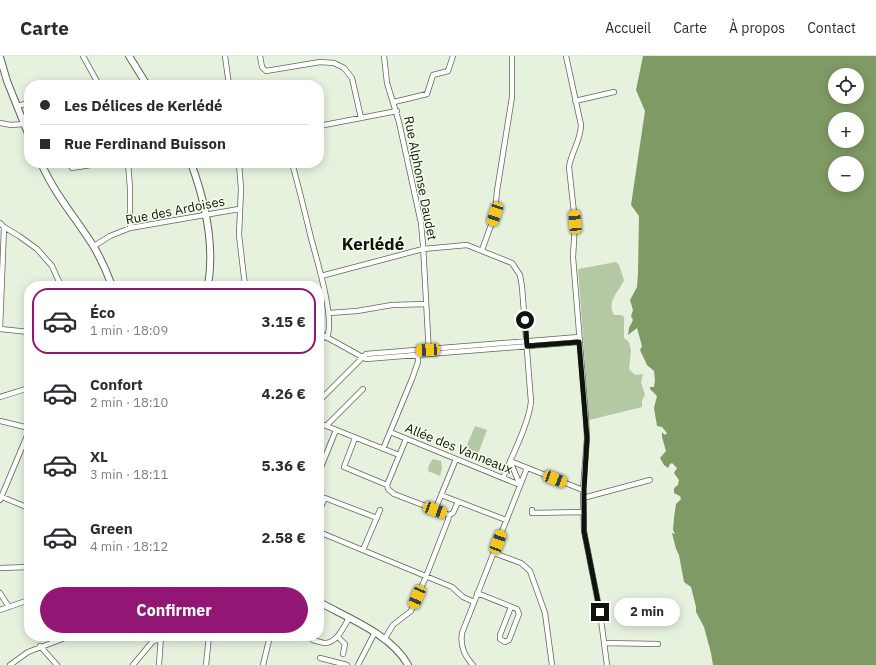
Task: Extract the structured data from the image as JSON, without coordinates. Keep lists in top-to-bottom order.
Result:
{
  "streets": {
    "street": ["Rue Alphonse Daudet", "Rue des Ardoises", "Allée des Vanneaux"]
  },
  "districts": ["Kerlédé"],
  "page": {
    "header": "Carte",
    "nav": [
      "Accueil",
      "Carte",
      "À propos",
      "Contact"
    ],
    "map_buttons": ["+", "−"],
    "banner": ["Les Délices de Kerlédé", "Rue Ferdinand Buisson"],
    "list": [
      {
        "name": "Éco",
        "note": "1 min · 18:09",
        "value": "3.15 €"
      },
      {
        "name": "Confort",
        "note": "2 min · 18:10",
        "value": "4.26 €"
      },
      {
        "name": "XL",
        "note": "3 min · 18:11",
        "value": "5.36 €"
      },
      {
        "name": "Green",
        "note": "4 min · 18:12",
        "value": "2.58 €"
      }
    ],
    "buttons": "Confirmer",
    "bubble": "2 min"
  }
}
